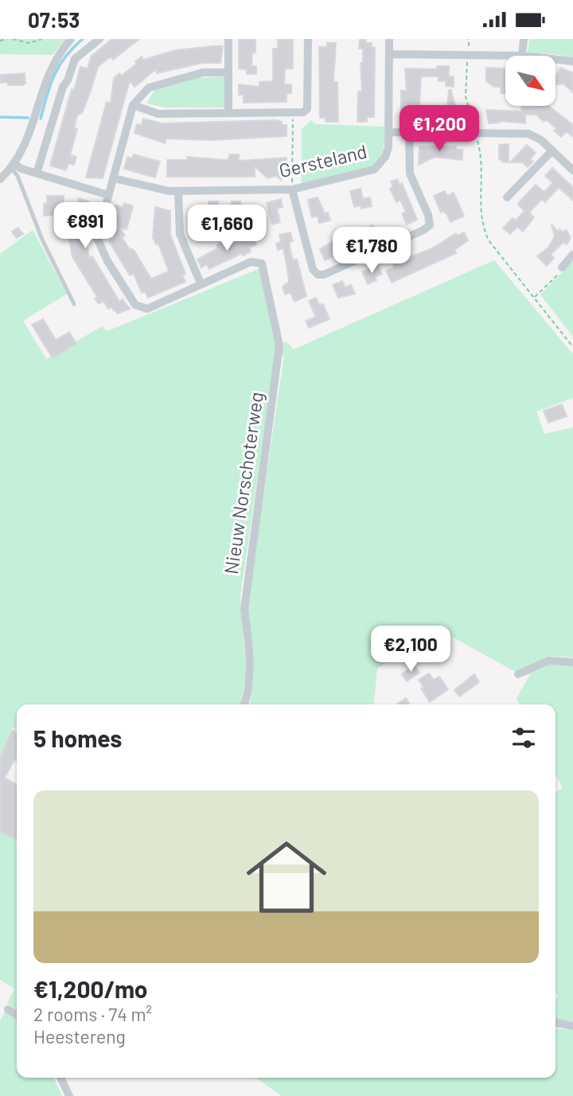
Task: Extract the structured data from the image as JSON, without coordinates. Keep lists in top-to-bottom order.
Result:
{
  "streets": {
    "street": ["Gersteland", "Nieuw Norschoterweg"]
  },
  "north": "bottom right",
  "page": {
    "status": "07:53",
    "price": [
      "€1,200",
      "€891",
      "€1,660",
      "€1,780",
      "€2,100"
    ],
    "heading": "5 homes",
    "list": [
      {
        "name": "€1,200/mo",
        "note": "2 rooms · 74 m² · Heestereng"
      }
    ]
  }
}
